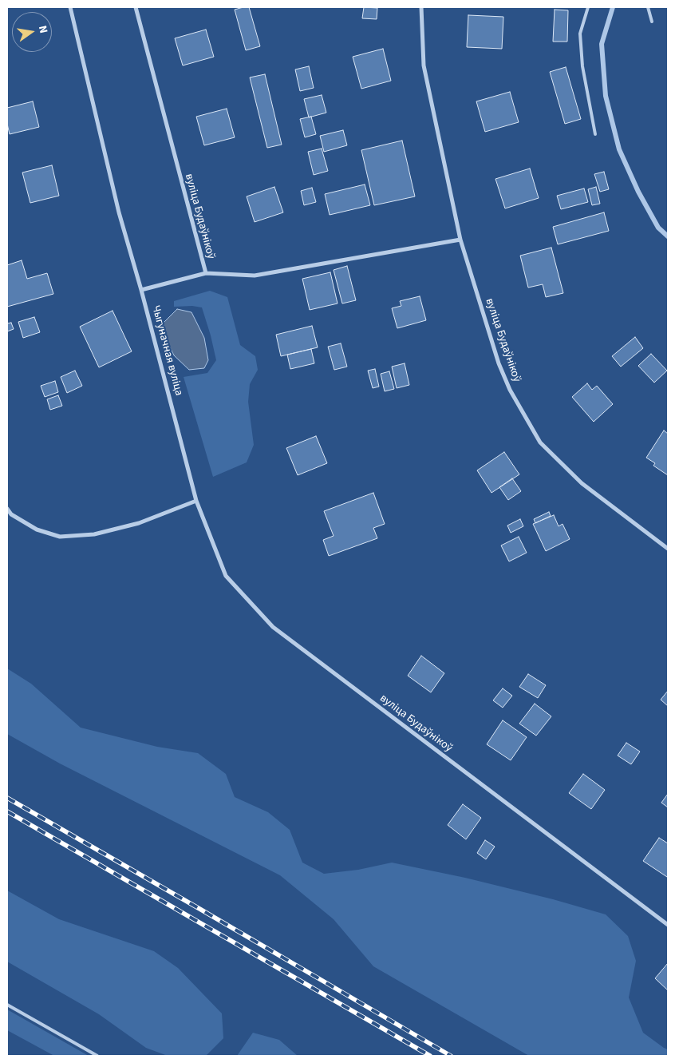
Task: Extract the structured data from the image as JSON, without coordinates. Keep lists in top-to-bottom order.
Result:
{
  "streets": {
    "street": ["вуліца Будаўнікоў", "Чыгуначная вуліца"]
  },
  "crossings": [
    ["вуліца Будаўнікоў", "Чыгуначная вуліца"]
  ],
  "north": "right"
}
